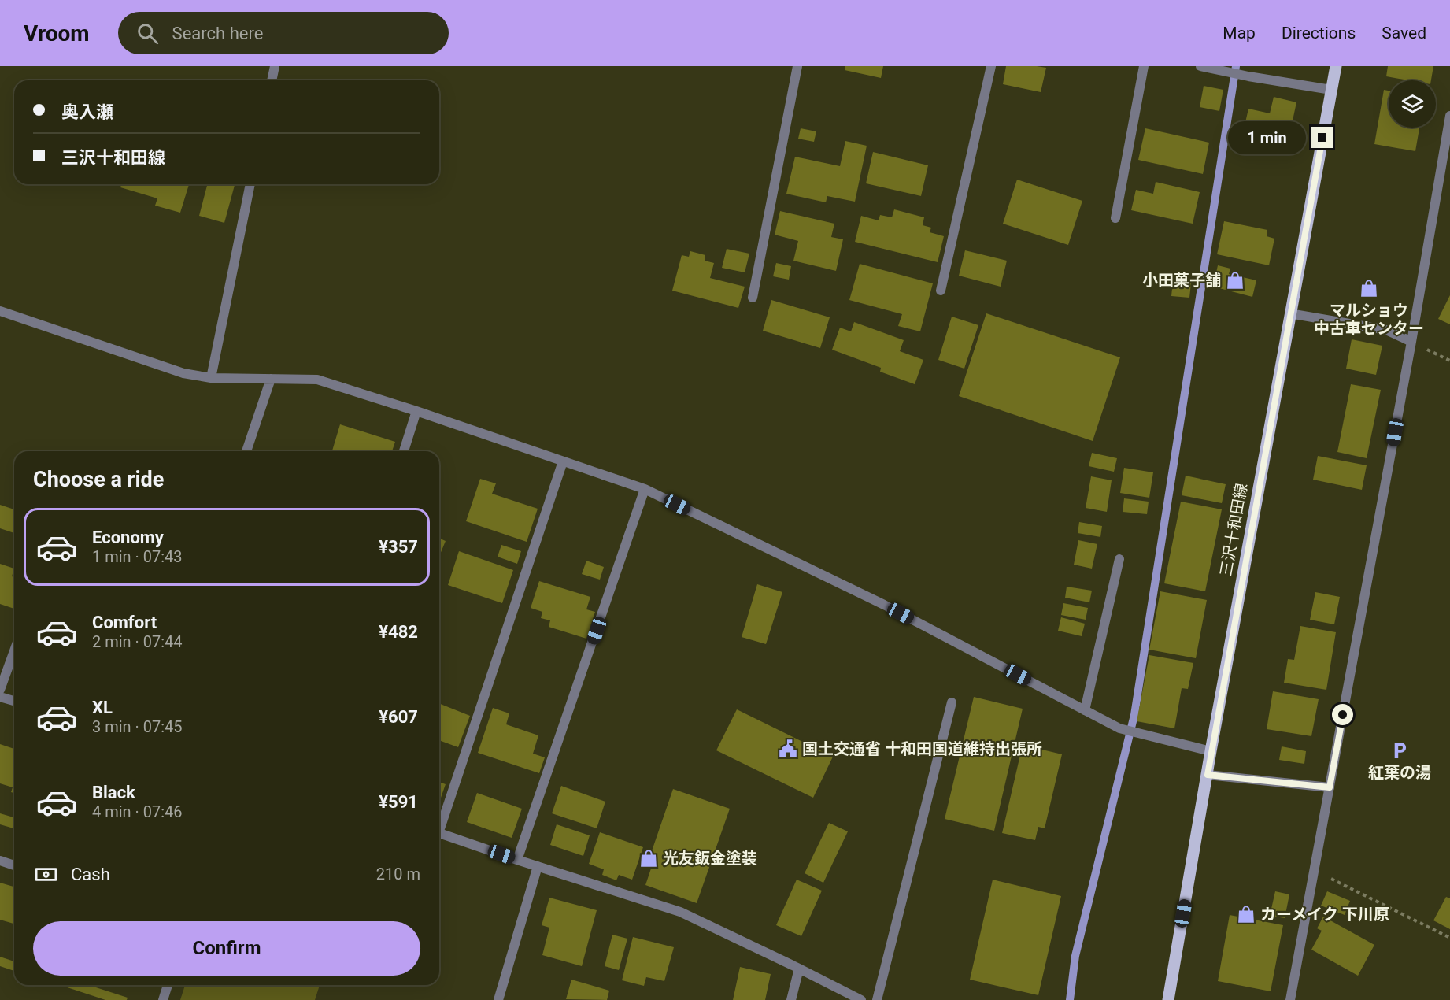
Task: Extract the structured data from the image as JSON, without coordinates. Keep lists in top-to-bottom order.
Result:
{
  "streets": {
    "main road": ["三沢十和田線"]
  },
  "places": {
    "shop": [
      "小田菓子舗",
      "マルショウ 中古車センター",
      "光友鈑金塗装",
      "カーメイク 下川原"
    ],
    "public building": ["国土交通省 十和田国道維持出張所"],
    "parking": ["紅葉の湯"]
  },
  "page": {
    "header": "Vroom",
    "search": "Search here",
    "nav": ["Map", "Directions", "Saved"],
    "banner": ["奥入瀬", "三沢十和田線"],
    "bubble": "1 min",
    "heading": "Choose a ride",
    "list": [
      {
        "name": "Economy",
        "note": "1 min · 07:43",
        "value": "¥357"
      },
      {
        "name": "Comfort",
        "note": "2 min · 07:44",
        "value": "¥482"
      },
      {
        "name": "XL",
        "note": "3 min · 07:45",
        "value": "¥607"
      },
      {
        "name": "Black",
        "note": "4 min · 07:46",
        "value": "¥591"
      }
    ],
    "pay": ["Cash", "210 m"],
    "buttons": "Confirm"
  }
}
